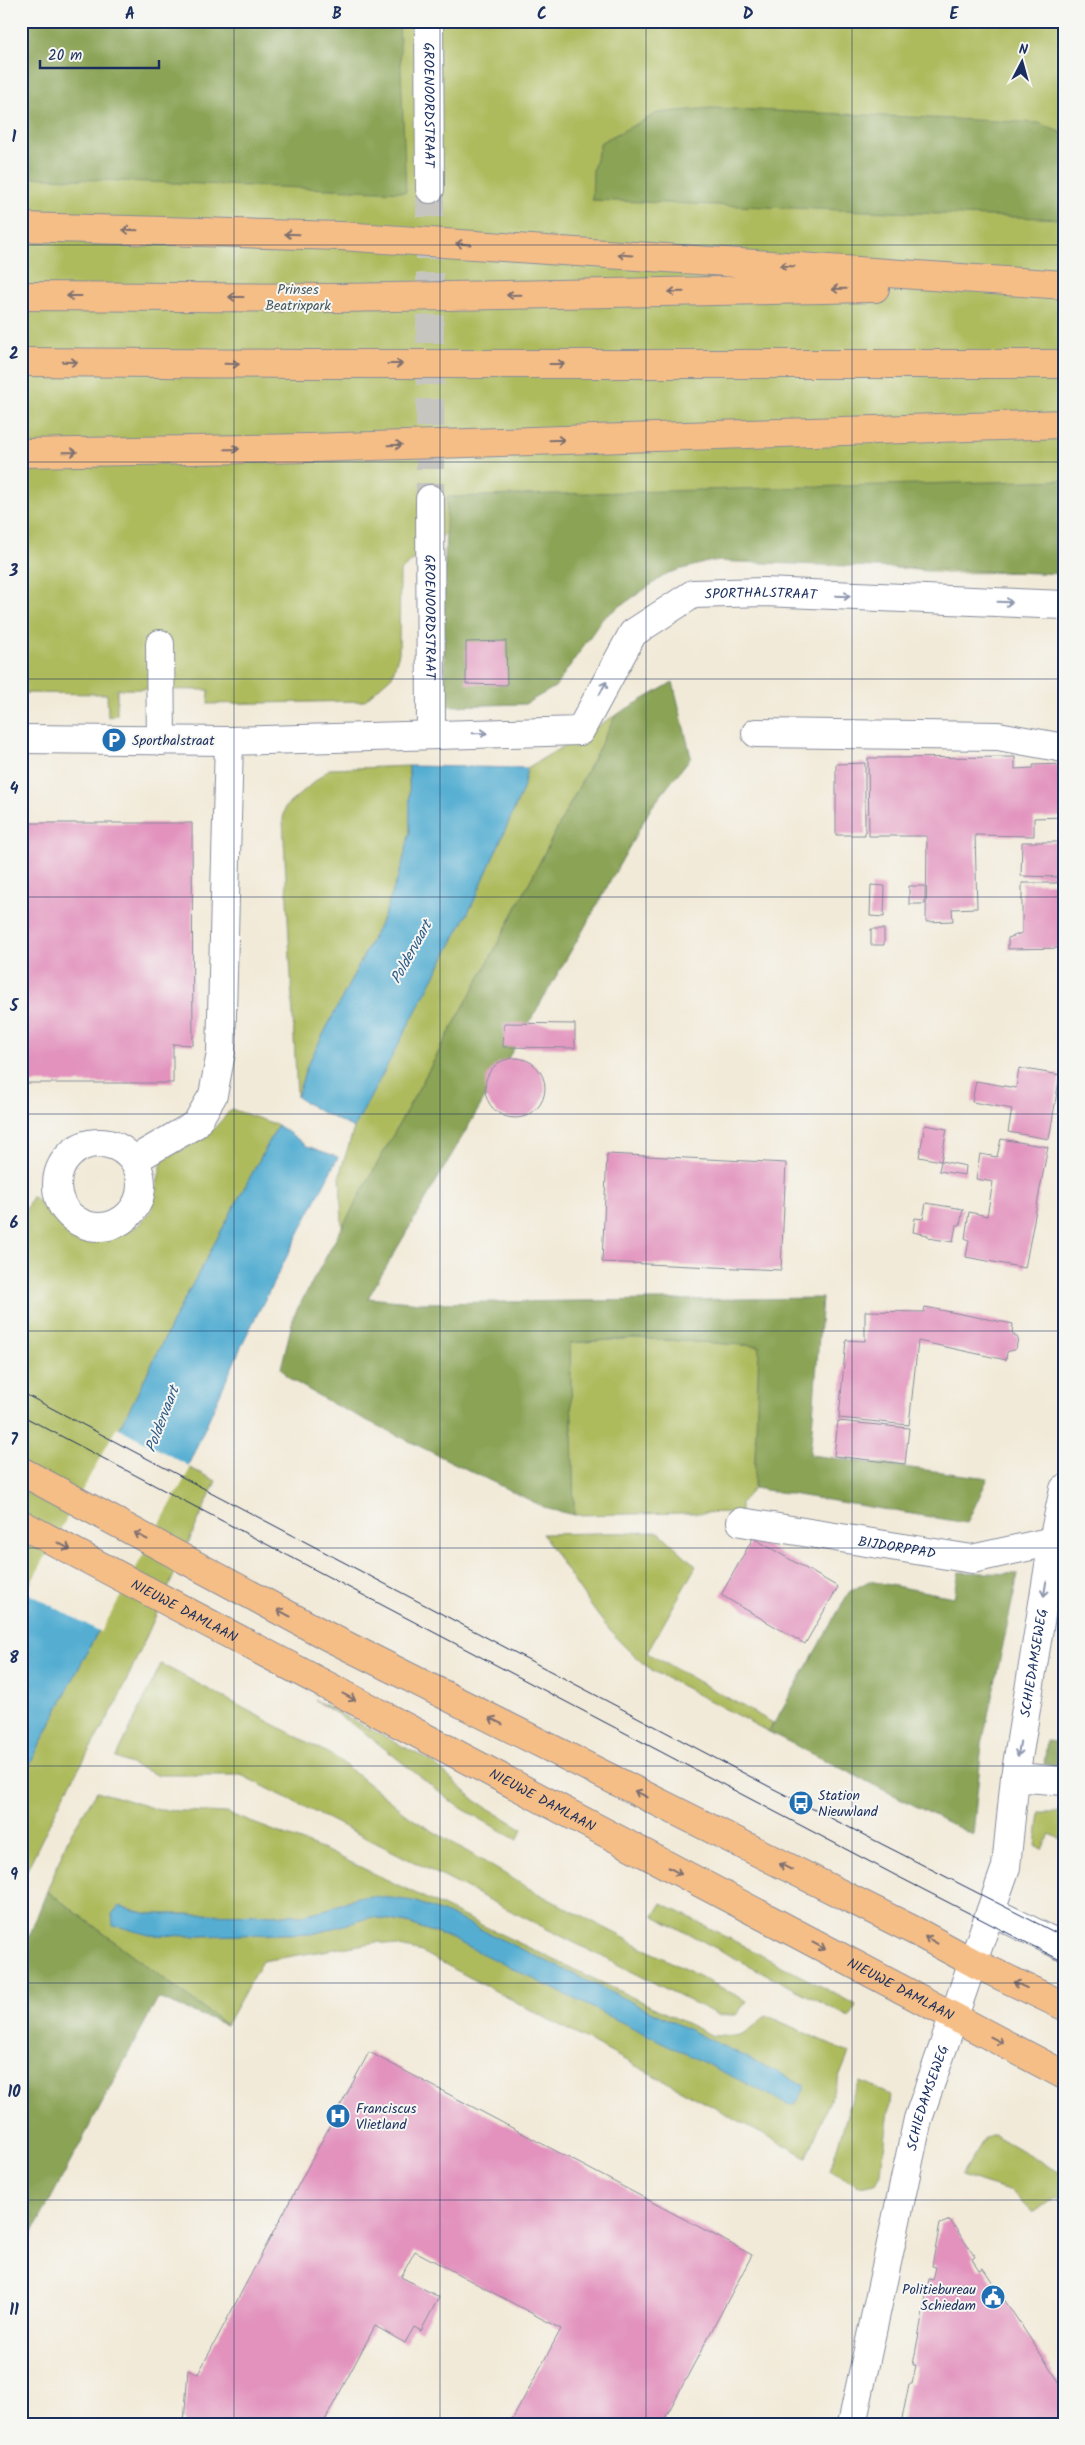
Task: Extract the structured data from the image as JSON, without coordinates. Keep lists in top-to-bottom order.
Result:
{
  "streets": {
    "main road": ["NIEUWE DAMLAAN"],
    "street": [
      "GROENOORDSTRAAT",
      "SPORTHALSTRAAT",
      "BIJDORPPAD",
      "SCHIEDAMSEWEG"
    ]
  },
  "crossings": [
    ["GROENOORDSTRAAT", "SPORTHALSTRAAT"],
    ["BIJDORPPAD", "SCHIEDAMSEWEG"],
    ["NIEUWE DAMLAAN", "SCHIEDAMSEWEG"]
  ],
  "water": ["Poldervaart"],
  "parks": ["Prinses Beatrixpark"],
  "places": {
    "parking": ["Sporthalstraat"],
    "bus stop": ["Station Nieuwland"],
    "hospital": ["Franciscus Vlietland"],
    "public building": ["Politiebureau Schiedam"]
  },
  "scale_bar": "20 m",
  "north": "top",
  "grid": {
    "columns": [
      "A",
      "B",
      "C",
      "D",
      "E"
    ],
    "rows": [
      "1",
      "2",
      "3",
      "4",
      "5",
      "6",
      "7",
      "8",
      "9",
      "10",
      "11"
    ]
  }
}
